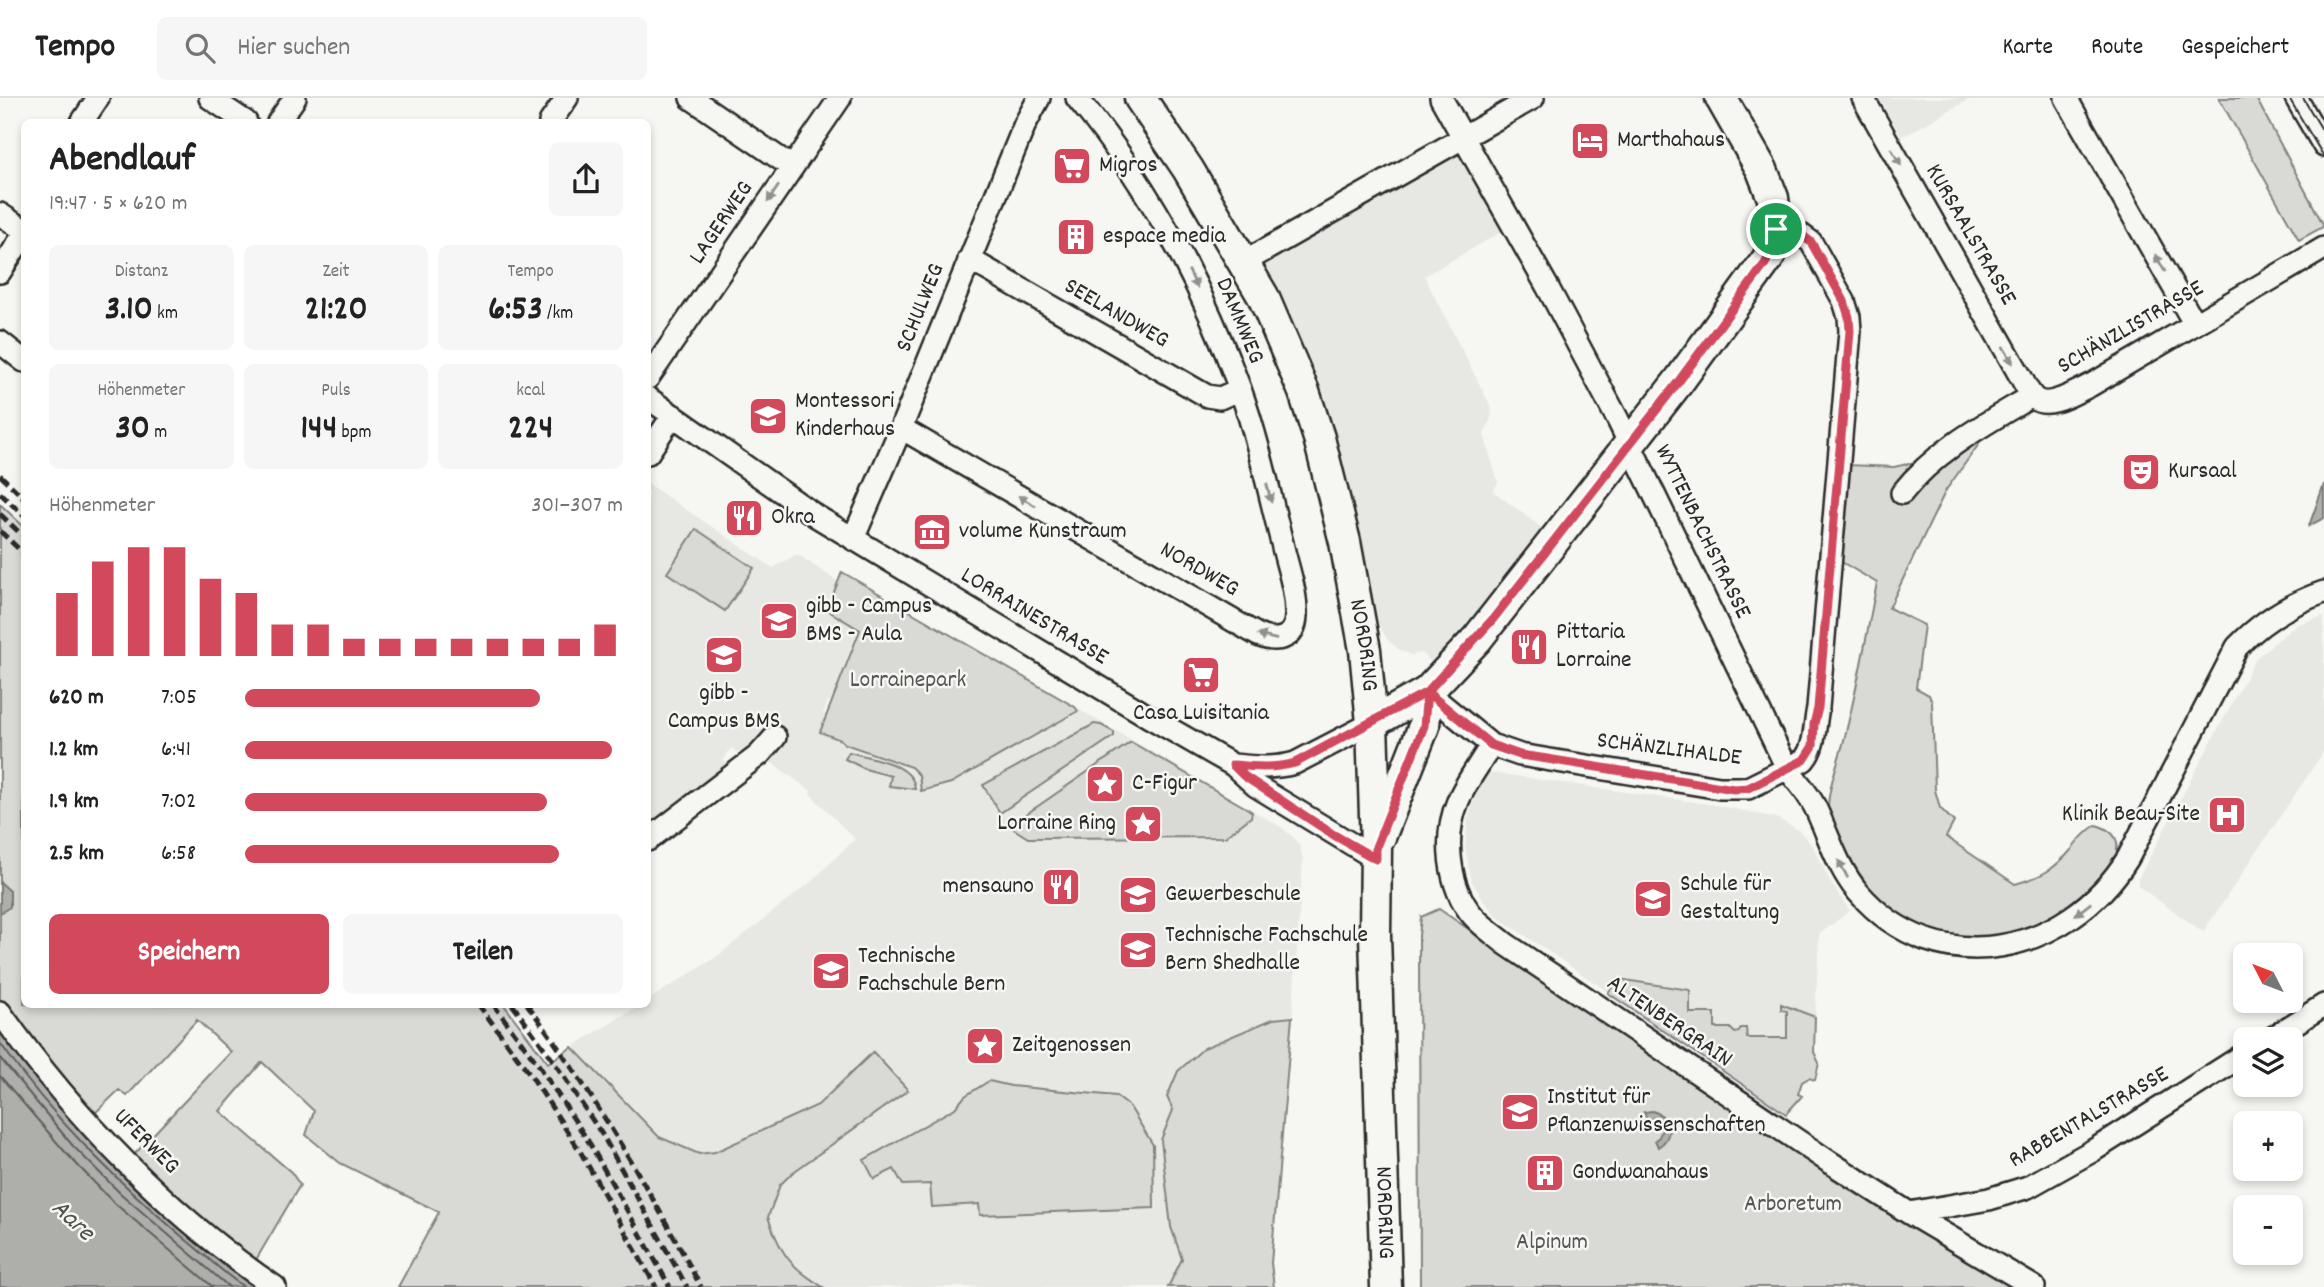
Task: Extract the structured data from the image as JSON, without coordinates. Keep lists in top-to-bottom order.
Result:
{
  "streets": {
    "main road": ["NORDRING"],
    "street": [
      "LAGERWEG",
      "KURSAALSTRASSE",
      "SCHULWEG",
      "SEELANDWEG",
      "DAMMWEG",
      "SCHÄNZLISTRASSE",
      "WYTTENBACHSTRASSE",
      "NORDWEG",
      "LORRAINESTRASSE",
      "SCHÄNZLIHALDE",
      "ALTENBERGRAIN",
      "RABBENTALSTRASSE",
      "UFERWEG"
    ]
  },
  "crossings": [
    ["KURSAALSTRASSE", "SCHÄNZLISTRASSE"],
    ["SCHULWEG", "SEELANDWEG"],
    ["SCHULWEG", "NORDWEG"],
    ["SCHULWEG", "LORRAINESTRASSE"],
    ["SEELANDWEG", "DAMMWEG"],
    ["DAMMWEG", "NORDWEG"],
    ["WYTTENBACHSTRASSE", "SCHÄNZLIHALDE"],
    ["LORRAINESTRASSE", "NORDRING"],
    ["SCHÄNZLIHALDE", "ALTENBERGRAIN"],
    ["ALTENBERGRAIN", "RABBENTALSTRASSE"]
  ],
  "one_way": ["LAGERWEG", "DAMMWEG", "NORDWEG"],
  "water": ["Aare"],
  "parks": ["Lorrainepark", "Arboretum", "Alpinum"],
  "places": {
    "hotel": ["Marthahaus"],
    "supermarket": ["Migros", "Casa Luisitania"],
    "building": ["espace media", "Gondwanahaus"],
    "school or university": [
      "Montessori Kinderhaus",
      "gibb - Campus BMS - Aula",
      "gibb - Campus BMS",
      "Gewerbeschule",
      "Schule für Gestaltung",
      "Technische Fachschule Bern Shedhalle",
      "Technische Fachschule Bern",
      "Institut für Pflanzenwissenschaften"
    ],
    "theatre": ["Kursaal"],
    "restaurant": ["Okra", "Pittaria Lorraine", "mensauno"],
    "museum": ["volume Kunstraum"],
    "place": ["C-Figur", "Lorraine Ring", "Zeitgenossen"],
    "hospital": ["Klinik Beau-Site"]
  },
  "north": "top left",
  "page": {
    "header": "Tempo",
    "search": "Hier suchen",
    "nav": ["Karte", "Route", "Gespeichert"],
    "heading": ["Abendlauf", "19:47 · 5 × 620 m"],
    "stats": [
      ["Distanz", "3.10 km"],
      ["Zeit", "21:20"],
      ["Tempo", "6:53 /km"],
      ["Höhenmeter", "30 m"],
      ["Puls", "144 bpm"],
      ["kcal", "224"]
    ],
    "chart": ["Höhenmeter", "301–307 m"],
    "list": [
      {
        "name": "620 m",
        "note": "7:05"
      },
      {
        "name": "1.2 km",
        "note": "6:41"
      },
      {
        "name": "1.9 km",
        "note": "7:02"
      },
      {
        "name": "2.5 km",
        "note": "6:58"
      }
    ],
    "buttons": ["Speichern", "Teilen"],
    "map_buttons": ["+", "−"]
  }
}
